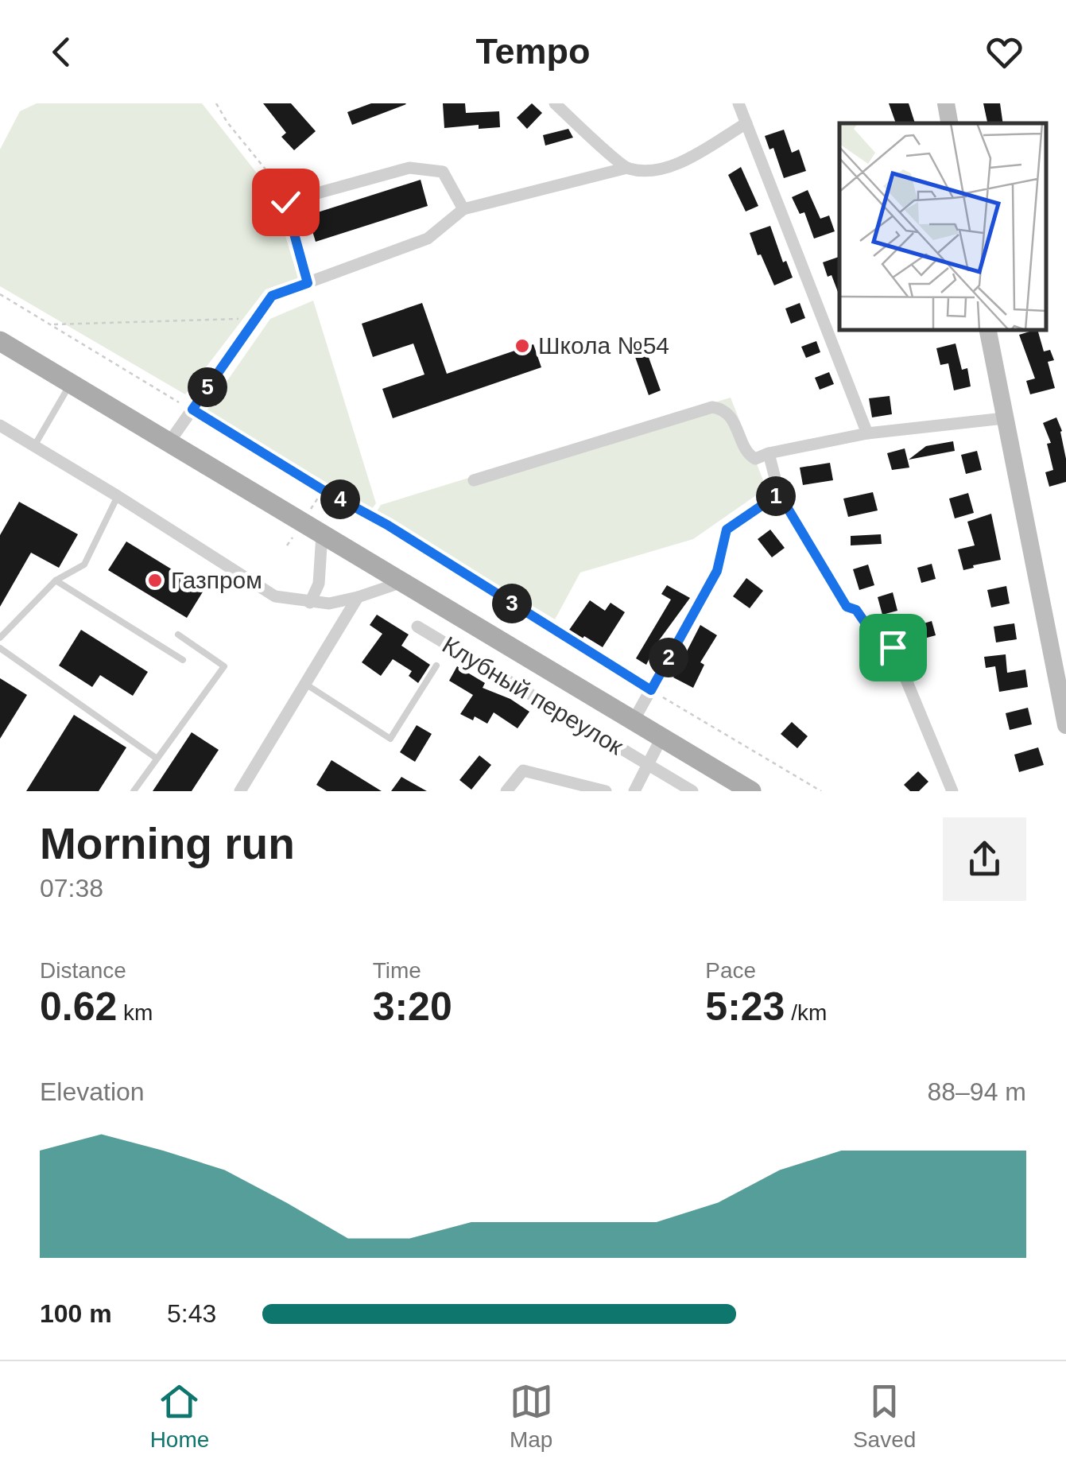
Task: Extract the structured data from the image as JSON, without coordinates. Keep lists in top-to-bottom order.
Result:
{
  "streets": {
    "street": ["Клубный переулок"]
  },
  "places": ["Школа №54", "Газпром"],
  "page": {
    "header": "Tempo",
    "pins": [
      "5",
      "1",
      "4",
      "3",
      "2"
    ],
    "heading": ["Morning run", "07:38"],
    "stats": [
      ["Distance", "0.62 km"],
      ["Time", "3:20"],
      ["Pace", "5:23 /km"]
    ],
    "chart": ["Elevation", "88–94 m"],
    "list": [
      {
        "name": "100 m",
        "note": "5:43"
      }
    ],
    "tabs": ["Home", "Map", "Saved"]
  }
}
